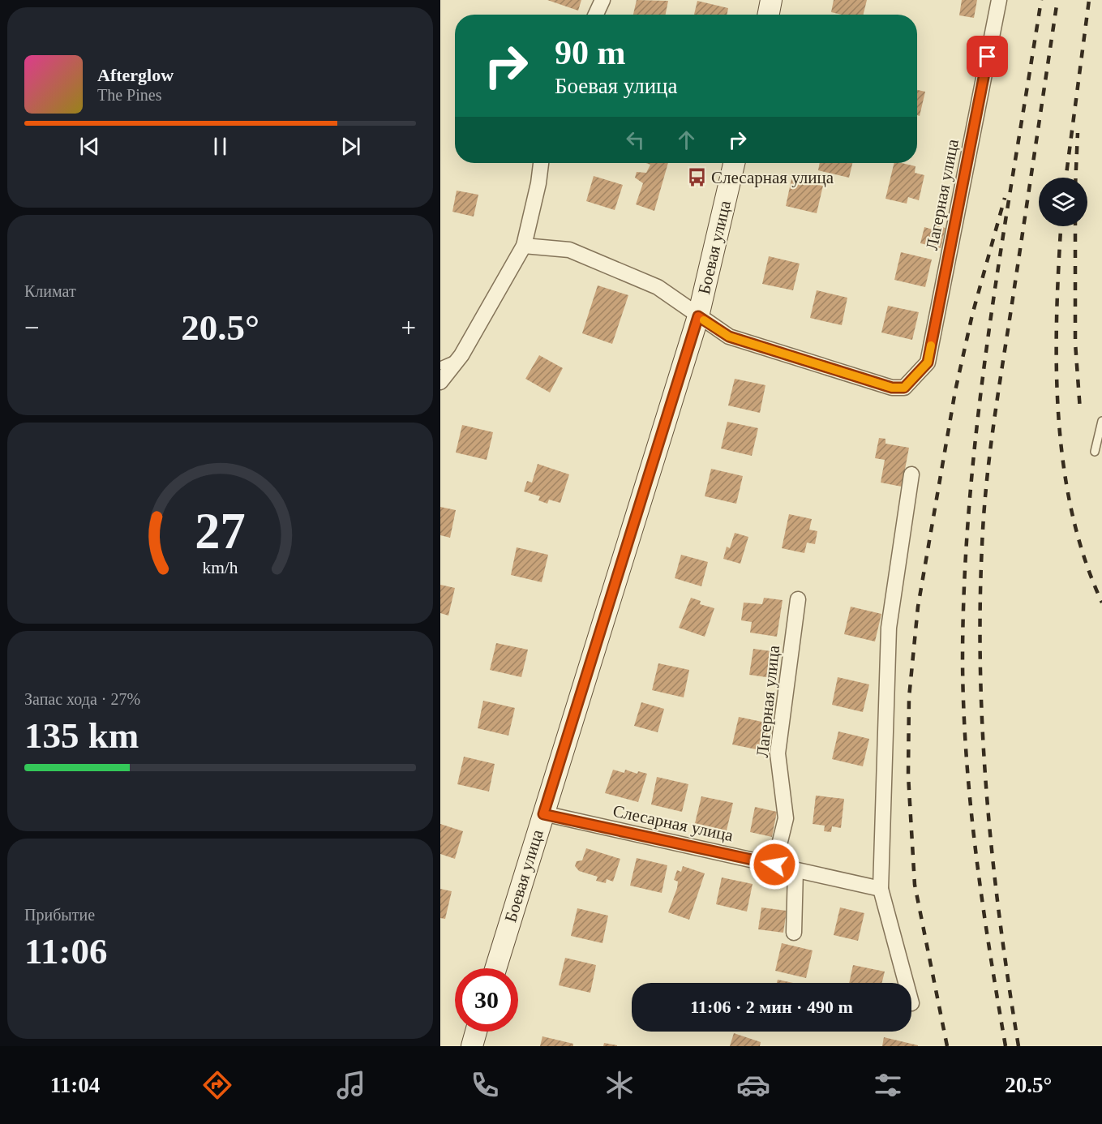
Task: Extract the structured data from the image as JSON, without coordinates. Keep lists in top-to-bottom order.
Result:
{
  "streets": {
    "main road": ["Боевая улица"],
    "street": ["Лагерная улица", "Слесарная улица"]
  },
  "crossings": [
    ["Лагерная улица", "Боевая улица"],
    ["Лагерная улица", "Слесарная улица"],
    ["Боевая улица", "Слесарная улица"]
  ],
  "places": {
    "bus stop": ["Слесарная улица"]
  },
  "page": {
    "turn": ["90 m", "Боевая улица"],
    "song": ["Afterglow", "The Pines"],
    "tile": [
      "Климат",
      ["Запас хода · 27%", "135 km"],
      ["Прибытие", "11:06"]
    ],
    "heat": ["−", "20.5°", "+"],
    "limit": "30",
    "trip": "11:06 · 2 мин · 490 m",
    "tabs": ["11:04", "20.5°"],
    "gauge": ["27", "km/h"]
  }
}
